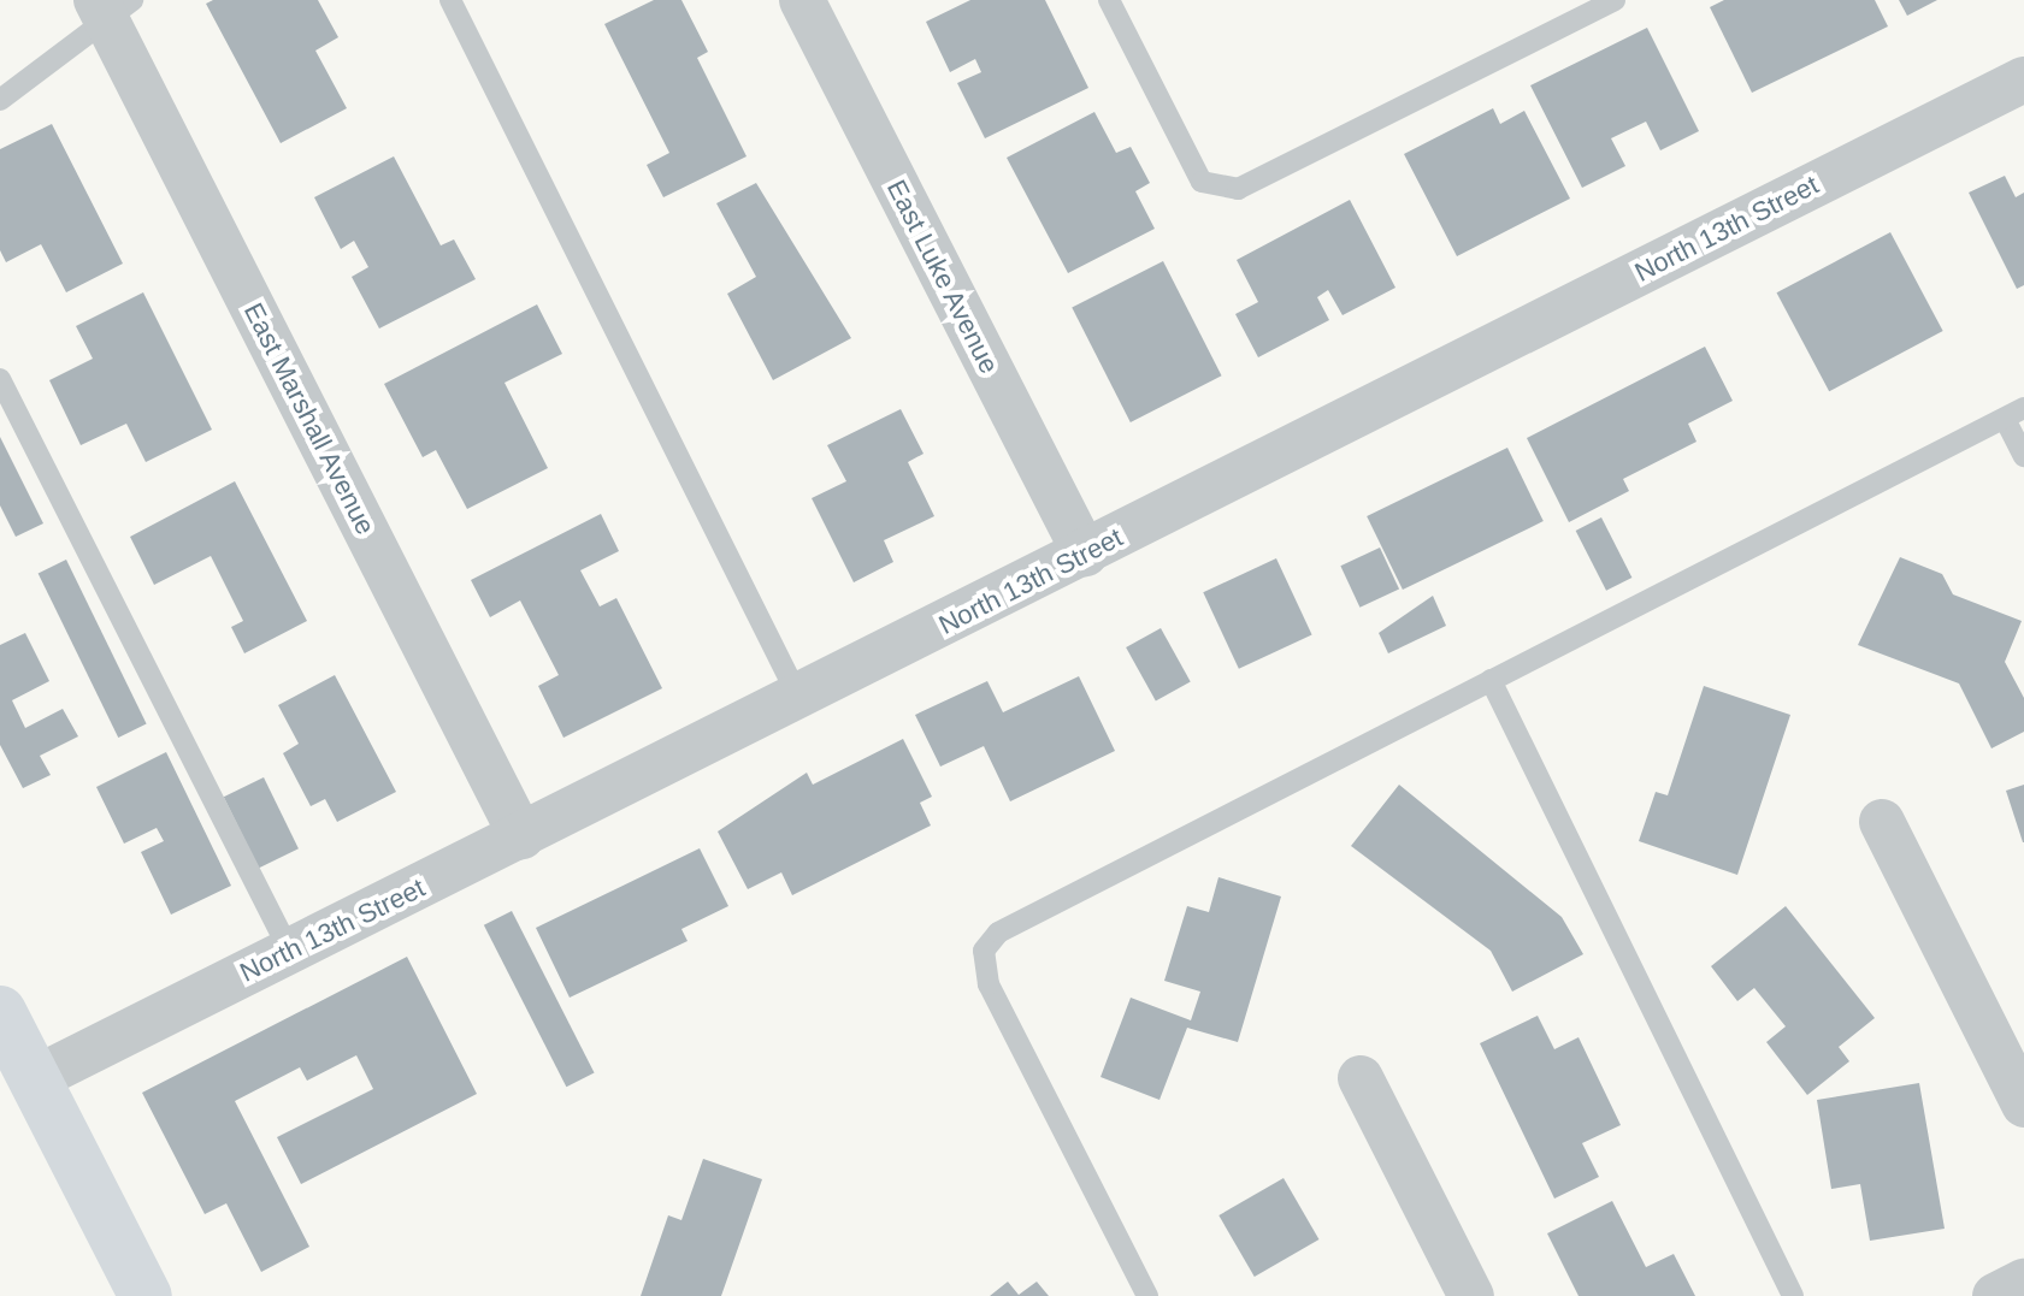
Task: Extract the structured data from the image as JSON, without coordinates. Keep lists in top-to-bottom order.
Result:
{
  "streets": {
    "street": ["North 13th Street", "East Luke Avenue", "East Marshall Avenue"]
  },
  "crossings": [
    ["North 13th Street", "East Luke Avenue"],
    ["North 13th Street", "East Marshall Avenue"]
  ]
}
